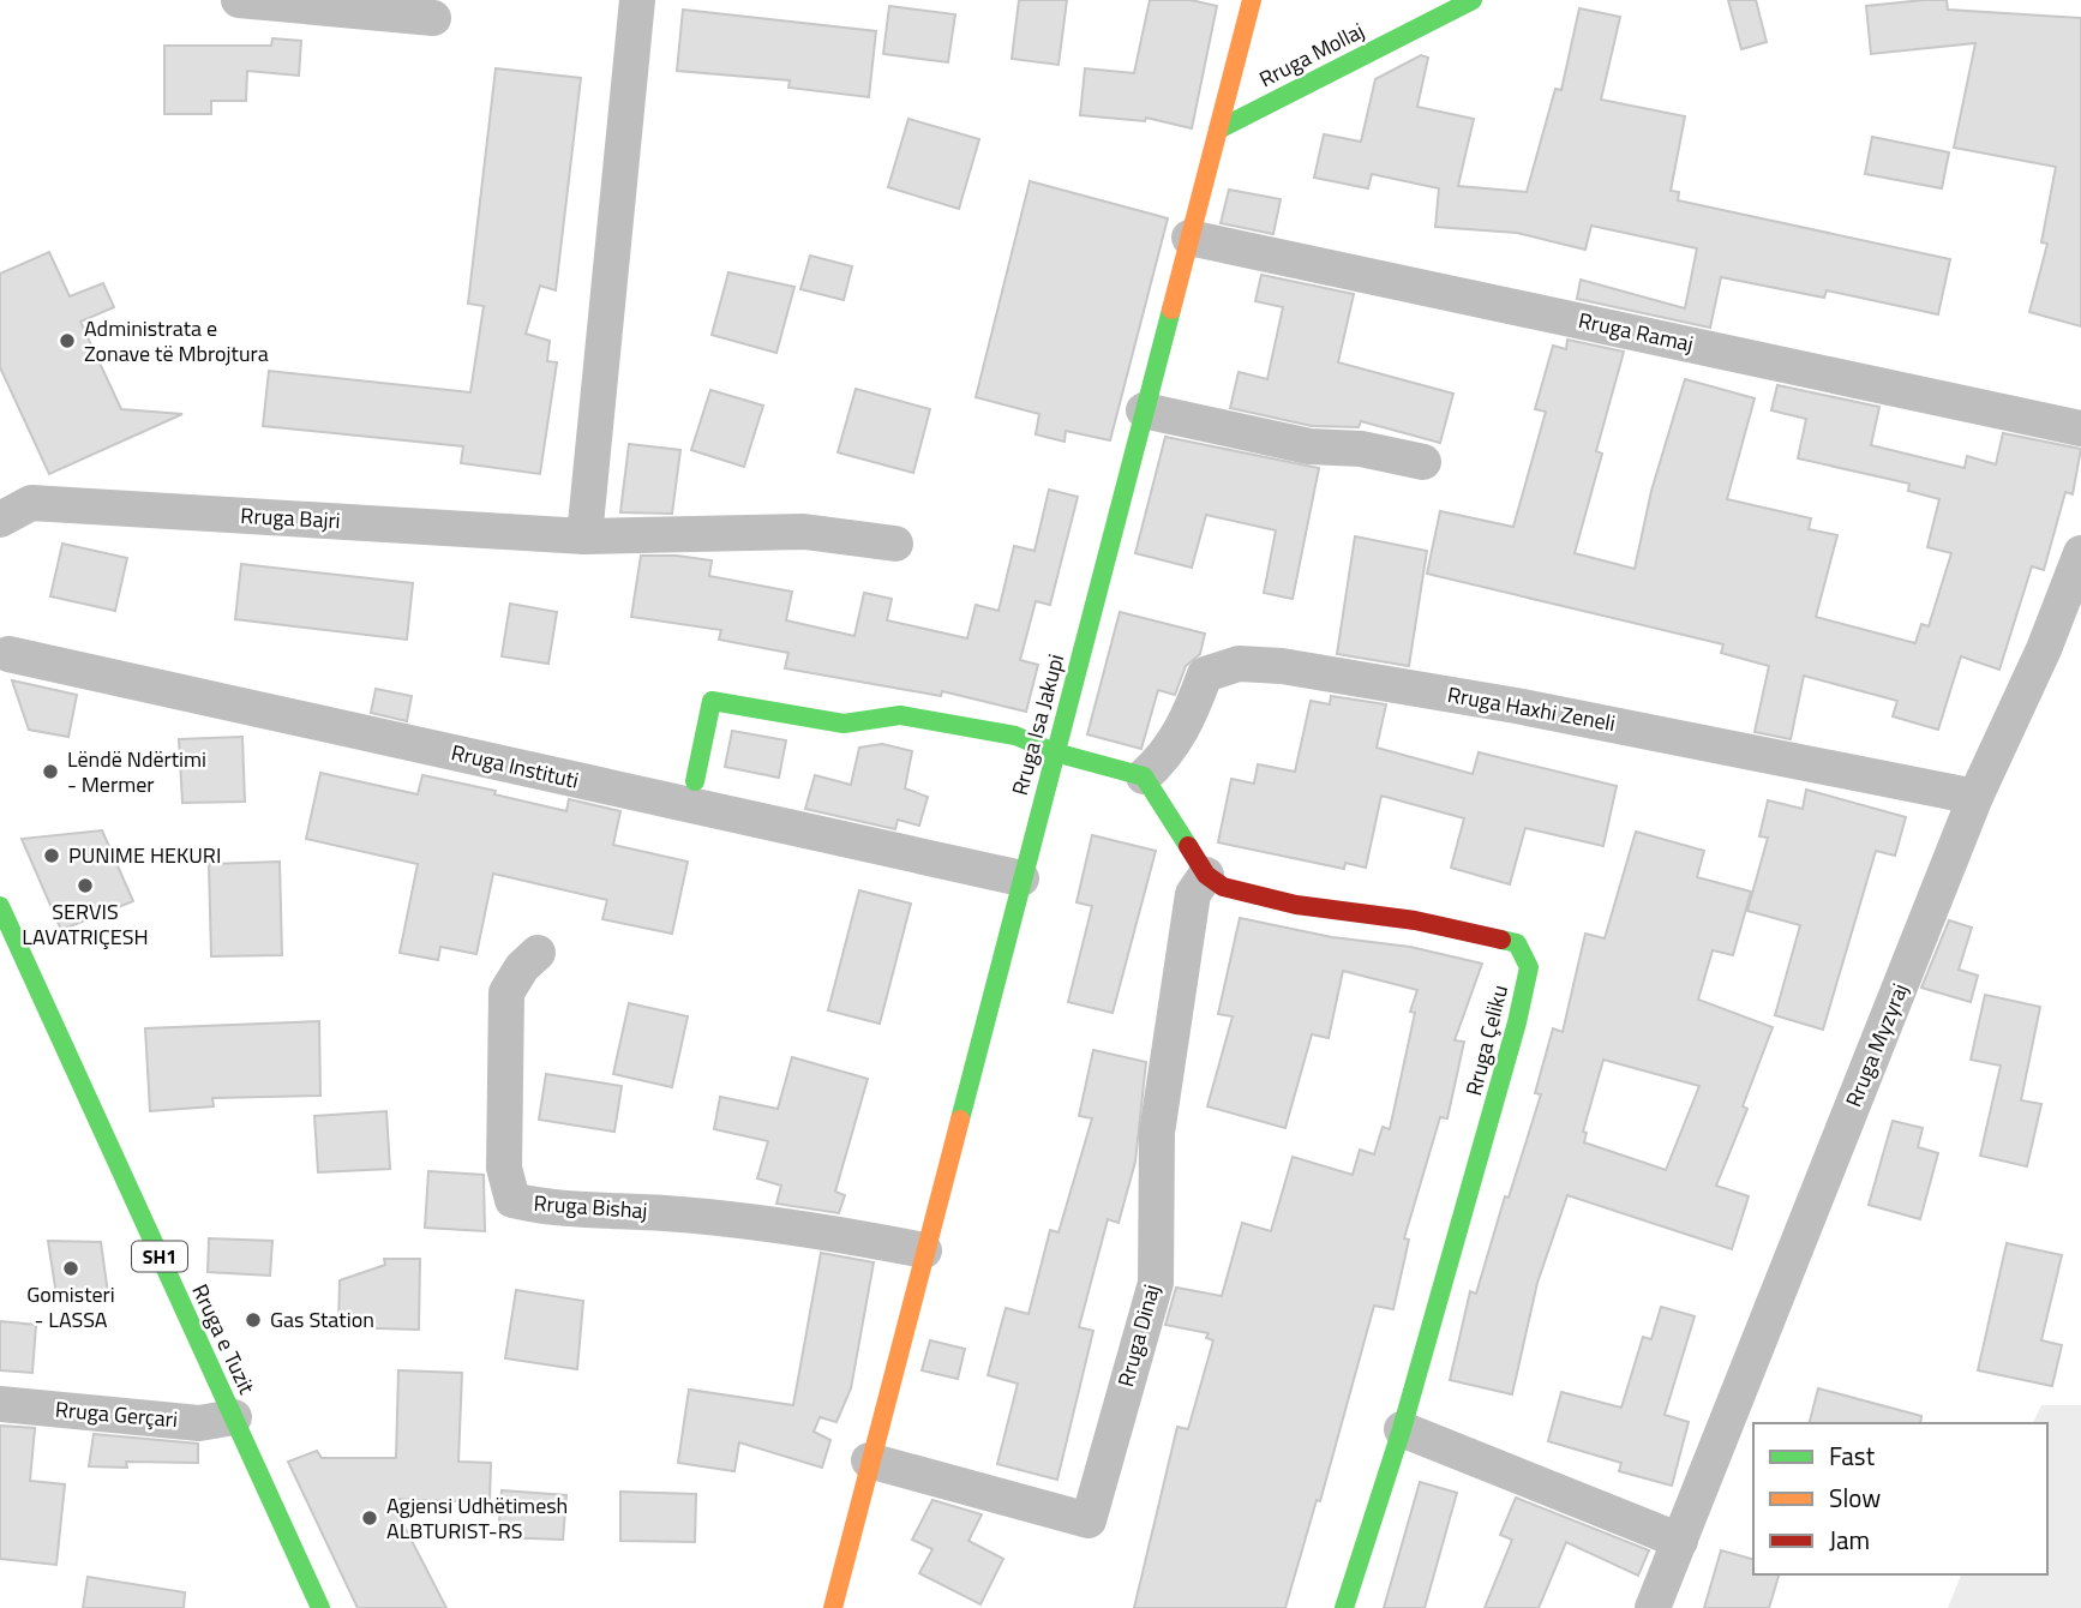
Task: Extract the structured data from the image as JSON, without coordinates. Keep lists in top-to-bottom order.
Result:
{
  "streets": {
    "street": [
      "Rruga Mollaj",
      "Rruga Ramaj",
      "Rruga Bajri",
      "Rruga Haxhi Zeneli",
      "Rruga Isa Jakupi",
      "Rruga Instituti",
      "Rruga Çeliku",
      "Rruga Myzyraj",
      "Rruga Bishaj",
      "SH1",
      "Rruga Dinaj",
      "Rruga e Tuzit",
      "Rruga Gerçari"
    ]
  },
  "crossings": [
    ["Rruga Mollaj", "Rruga Isa Jakupi"],
    ["Rruga Ramaj", "Rruga Isa Jakupi"],
    ["Rruga Haxhi Zeneli", "Rruga Myzyraj"],
    ["Rruga Isa Jakupi", "Rruga Instituti"],
    ["Rruga Isa Jakupi", "Rruga Bishaj"],
    ["Rruga Isa Jakupi", "Rruga Dinaj"],
    ["Rruga Çeliku", "Rruga Dinaj"],
    ["Rruga e Tuzit", "Rruga Gerçari"]
  ],
  "places": [
    "Administrata e Zonave të Mbrojtura",
    "Lëndë Ndërtimi - Mermer",
    "PUNIME HEKURI",
    "SERVIS LAVATRIÇESH",
    "Gomisteri - LASSA",
    "Gas Station",
    "Agjensi Udhëtimesh ALBTURIST-RS"
  ],
  "legend": ["Fast", "Slow", "Jam"]
}
